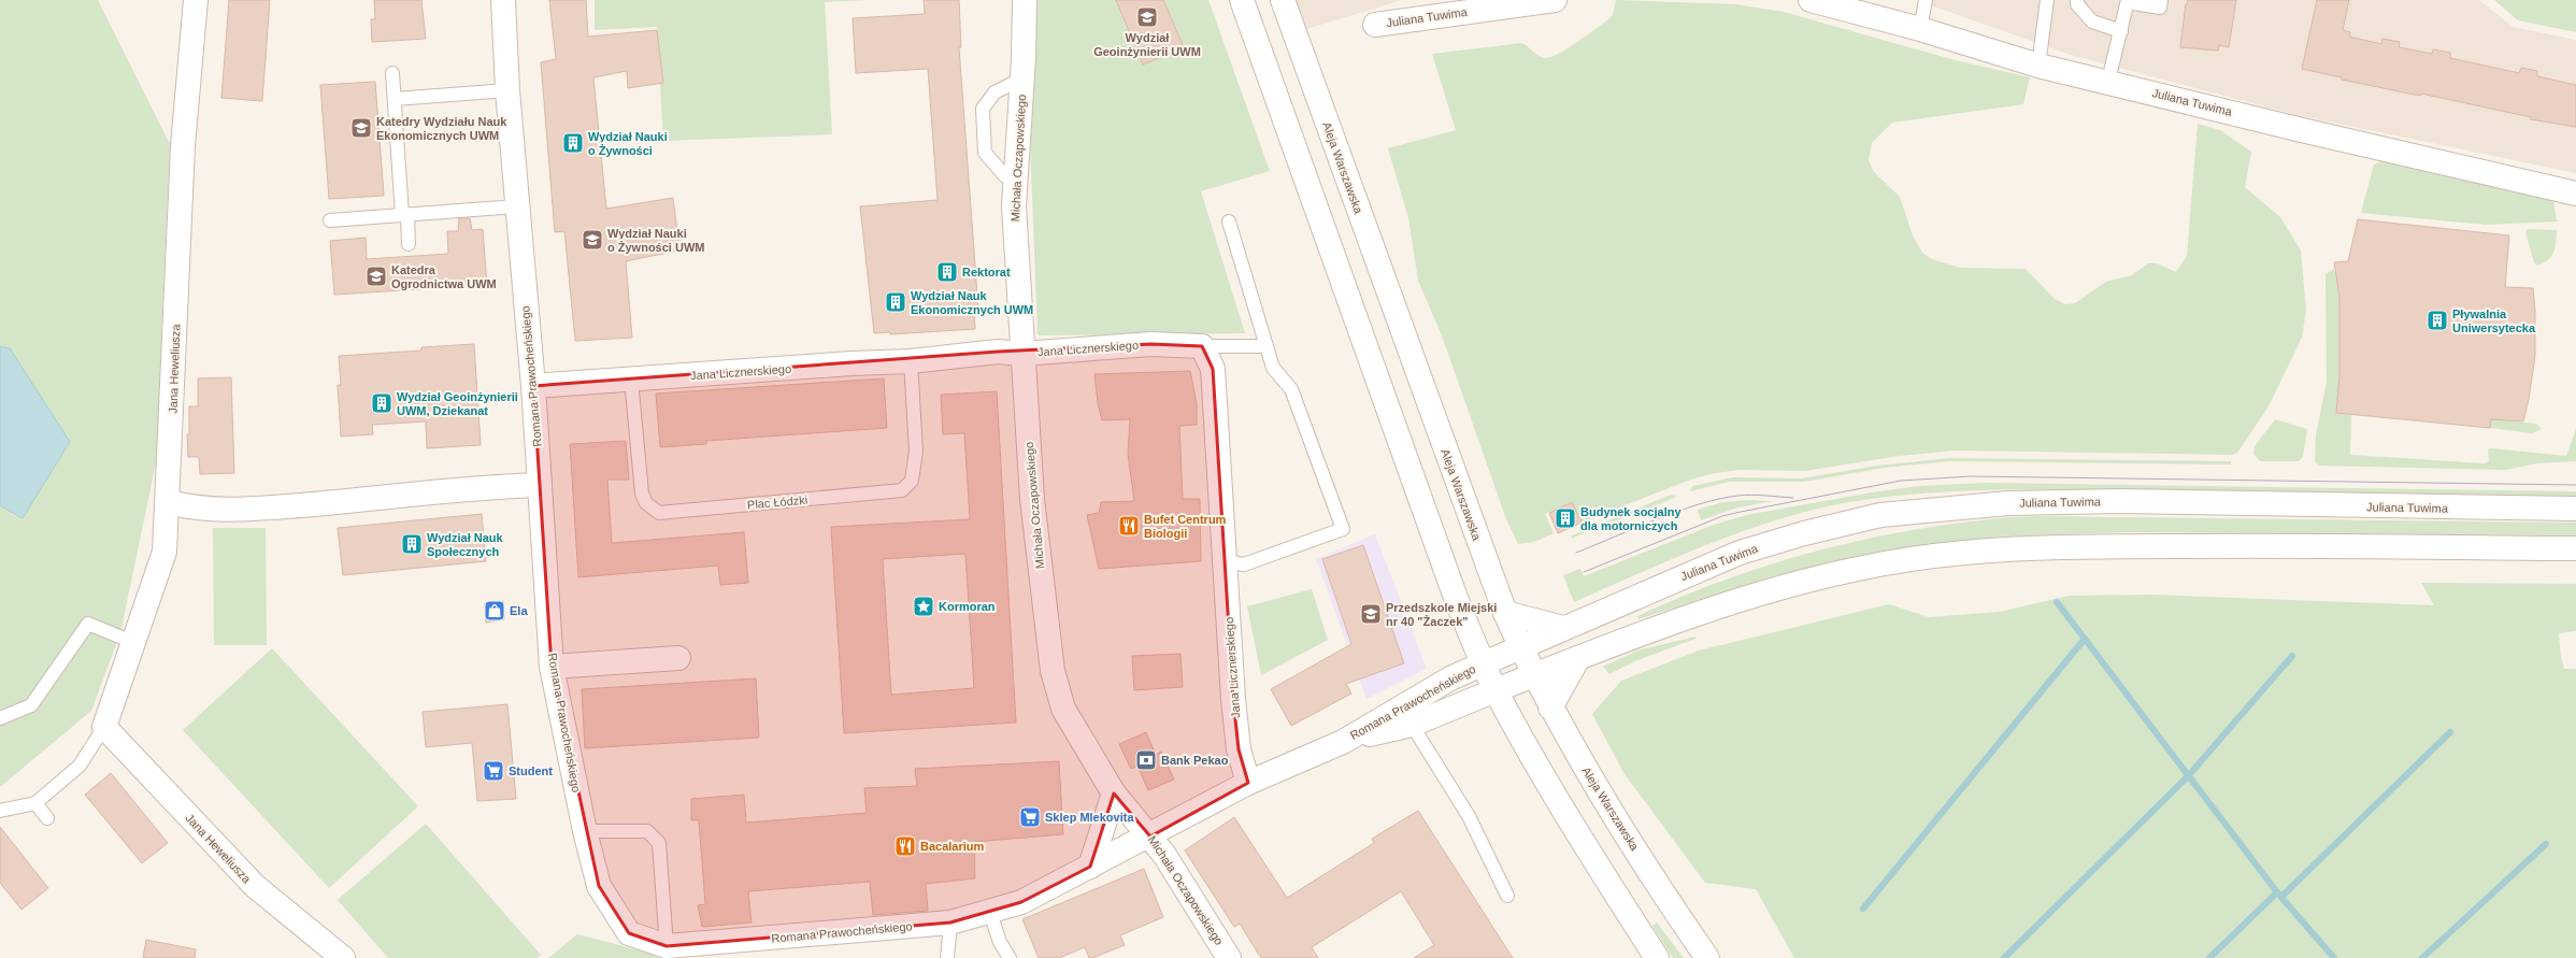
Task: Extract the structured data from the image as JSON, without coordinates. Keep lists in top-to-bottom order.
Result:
{
  "streets": {
    "street": [
      "Juliana Tuwima",
      "Michała Oczapowskiego",
      "Aleja Warszawska",
      "Jana Licznerskiego",
      "Jana Heweliusza",
      "Romana Prawocheńskiego"
    ],
    "lane": ["Plac Łódzki"]
  },
  "crossings": [
    ["Juliana Tuwima", "Aleja Warszawska"],
    ["Juliana Tuwima", "Romana Prawocheńskiego"],
    ["Michała Oczapowskiego", "Jana Licznerskiego"],
    ["Michała Oczapowskiego", "Romana Prawocheńskiego"],
    ["Jana Licznerskiego", "Romana Prawocheńskiego"],
    ["Jana Licznerskiego", "Plac Łódzki"]
  ],
  "places": {
    "school or university": [
      "Wydział Geoinżynierii UWM",
      "Katedry Wydziału Nauk Ekonomicznych UWM",
      "Wydział Nauki o Żywności UWM",
      "Katedra Ogrodnictwa UWM",
      "Przedszkole Miejski nr 40 \"Żaczek\""
    ],
    "building": [
      "Wydział Nauki o Żywności",
      "Rektorat",
      "Wydział Nauk Ekonomicznych UWM",
      "Pływalnia Uniwersytecka",
      "Wydział Geoinżynierii UWM, Dziekanat",
      "Budynek socjalny dla motorniczych",
      "Wydział Nauk Społecznych"
    ],
    "restaurant": ["Bufet Centrum Biologii", "Bacalarium"],
    "place": ["Kormoran"],
    "shop": ["Ela"],
    "bank": ["Bank Pekao"],
    "supermarket": ["Student", "Sklep Mlekovita"]
  }
}
